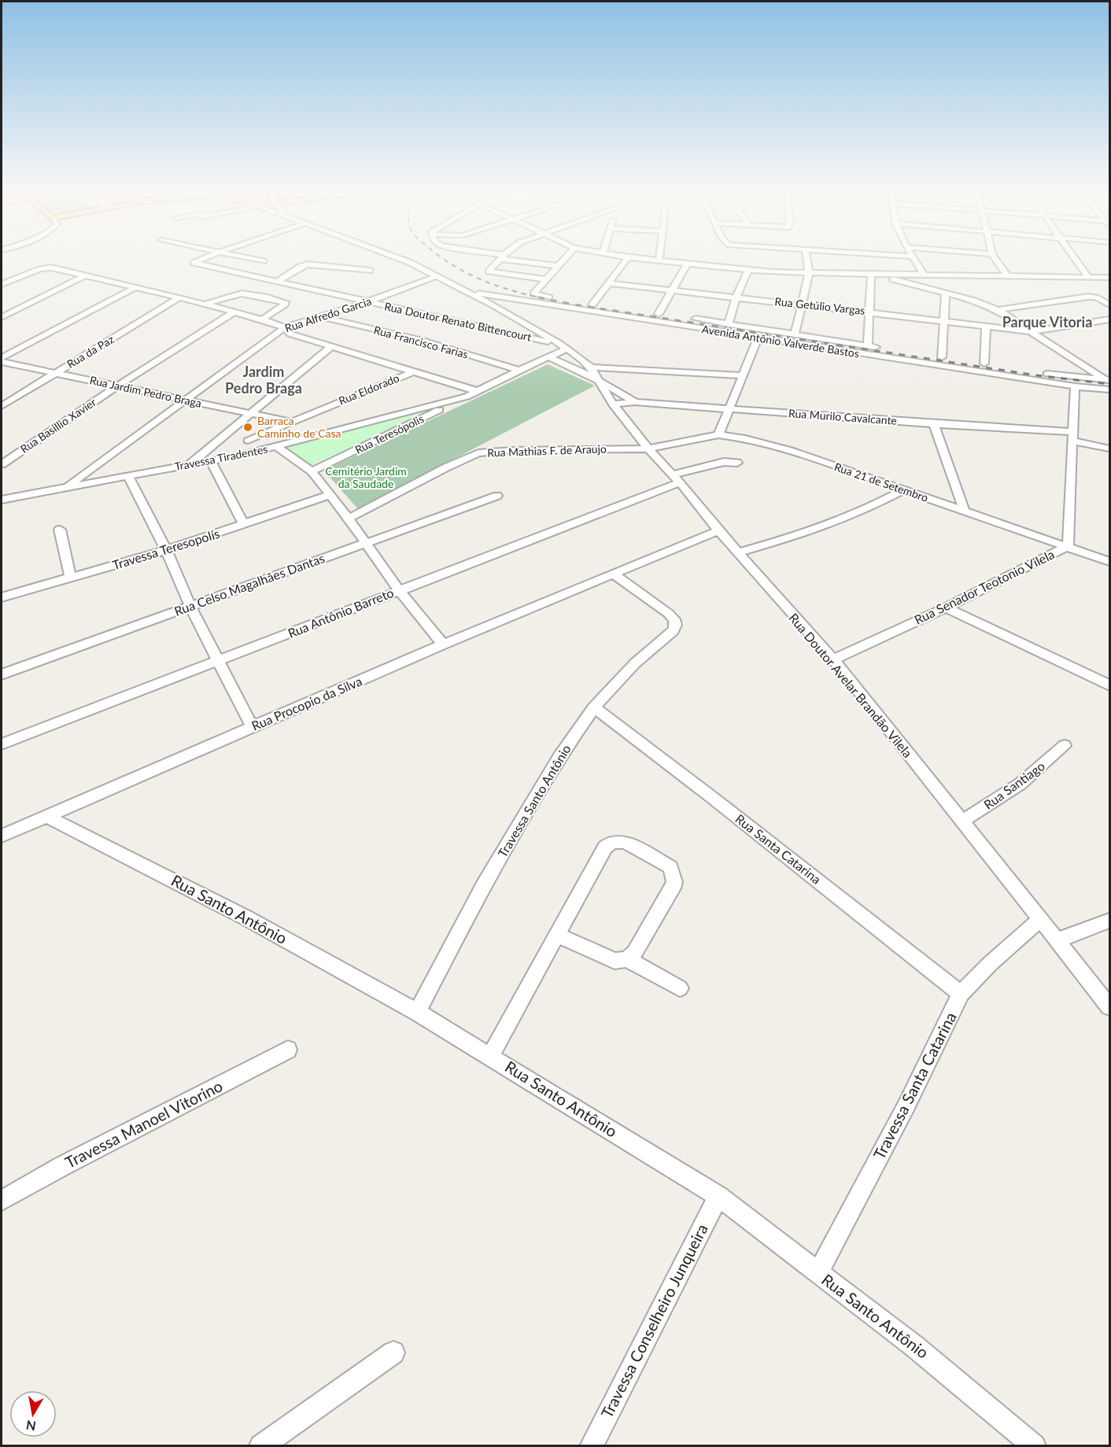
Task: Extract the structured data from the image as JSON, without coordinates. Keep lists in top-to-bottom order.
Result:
{
  "streets": {
    "street": [
      "Rua Getúlio Vargas",
      "Rua Alfredo Garcia",
      "Rua Doutor Renato Bittencourt",
      "Avenida Antônio Valverde Bastos",
      "Rua Francisco Farias",
      "Rua da Paz",
      "Rua Eldorado",
      "Rua Jardim Pedro Braga",
      "Rua Murilo Cavalcante",
      "Rua Basillio Xavier",
      "Rua Teresópolis",
      "Rua Mathias F. de Araujo",
      "Travessa Tiradentes",
      "Rua 21 de Setembro",
      "Travessa Teresopolís",
      "Rua Celso Magalhães Dantas",
      "Rua Senador Teotonio Vilela",
      "Rua Antônio Barreto",
      "Rua Doutor Avelar Brandão Vilela",
      "Rua Procopio da Silva",
      "Rua Santiago",
      "Travessa Santo Antônio",
      "Rua Santa Catarina",
      "Rua Santo Antônio",
      "Travessa Santa Catarina",
      "Travessa Manoel Vitorino",
      "Travessa Conselheiro Junqueira"
    ]
  },
  "crossings": [
    ["Rua Alfredo Garcia", "Rua Doutor Renato Bittencourt"],
    ["Rua Alfredo Garcia", "Rua Francisco Farias"],
    ["Rua Alfredo Garcia", "Rua Eldorado"],
    ["Rua Alfredo Garcia", "Rua Jardim Pedro Braga"],
    ["Rua Alfredo Garcia", "Travessa Tiradentes"],
    ["Rua Alfredo Garcia", "Rua Doutor Avelar Brandão Vilela"],
    ["Rua Doutor Renato Bittencourt", "Travessa Tiradentes"],
    ["Rua Doutor Renato Bittencourt", "Rua Doutor Avelar Brandão Vilela"],
    ["Avenida Antônio Valverde Bastos", "Rua Senador Teotonio Vilela"],
    ["Avenida Antônio Valverde Bastos", "Rua Doutor Avelar Brandão Vilela"],
    ["Rua Francisco Farias", "Travessa Tiradentes"],
    ["Rua da Paz", "Rua Jardim Pedro Braga"],
    ["Rua Eldorado", "Rua Jardim Pedro Braga"],
    ["Rua Eldorado", "Travessa Tiradentes"],
    ["Rua Jardim Pedro Braga", "Rua Basillio Xavier"],
    ["Rua Murilo Cavalcante", "Rua Senador Teotonio Vilela"],
    ["Rua Murilo Cavalcante", "Rua Doutor Avelar Brandão Vilela"],
    ["Rua Teresópolis", "Travessa Tiradentes"],
    ["Rua Mathias F. de Araujo", "Rua 21 de Setembro"],
    ["Rua Mathias F. de Araujo", "Rua Doutor Avelar Brandão Vilela"],
    ["Travessa Tiradentes", "Rua Doutor Avelar Brandão Vilela"],
    ["Rua 21 de Setembro", "Rua Senador Teotonio Vilela"],
    ["Rua 21 de Setembro", "Rua Doutor Avelar Brandão Vilela"],
    ["Rua Senador Teotonio Vilela", "Rua Doutor Avelar Brandão Vilela"],
    ["Rua Antônio Barreto", "Rua Doutor Avelar Brandão Vilela"],
    ["Rua Doutor Avelar Brandão Vilela", "Rua Procopio da Silva"],
    ["Rua Doutor Avelar Brandão Vilela", "Rua Santiago"],
    ["Rua Doutor Avelar Brandão Vilela", "Travessa Santa Catarina"],
    ["Rua Procopio da Silva", "Travessa Santo Antônio"],
    ["Rua Procopio da Silva", "Rua Santo Antônio"],
    ["Travessa Santo Antônio", "Rua Santa Catarina"],
    ["Travessa Santo Antônio", "Rua Santo Antônio"],
    ["Rua Santa Catarina", "Travessa Santa Catarina"],
    ["Rua Santo Antônio", "Travessa Santa Catarina"],
    ["Rua Santo Antônio", "Travessa Conselheiro Junqueira"]
  ],
  "districts": ["Parque Vitoria", "Jardim Pedro Braga"],
  "parks": ["Cemitério Jardim da Saudade"],
  "places": ["Barraca Caminho de Casa"],
  "north": "bottom"
}
